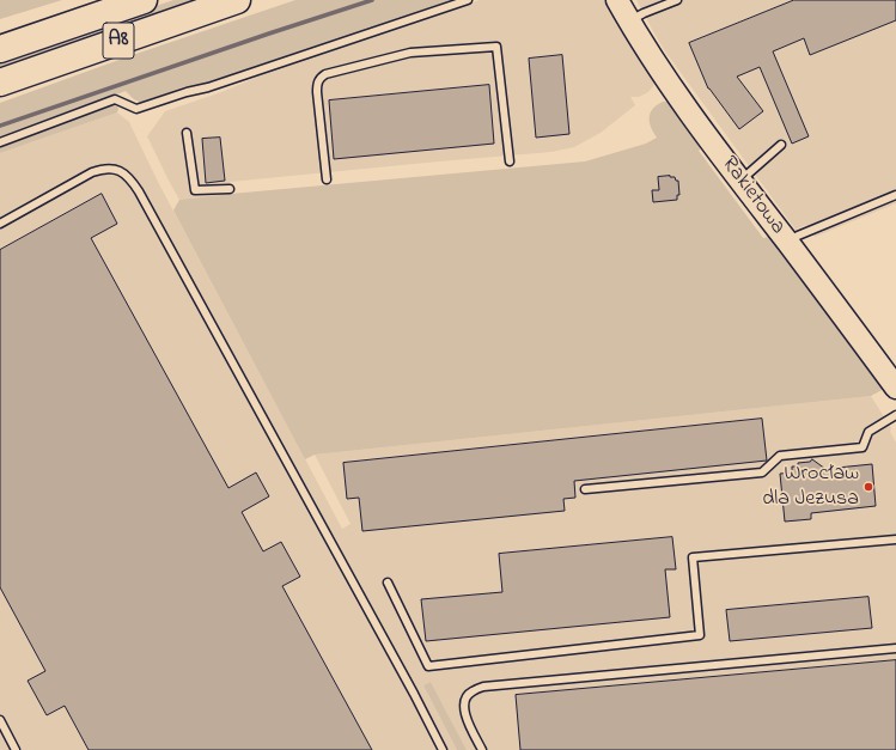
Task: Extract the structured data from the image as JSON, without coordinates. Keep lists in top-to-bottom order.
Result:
{
  "streets": {
    "highway": ["A8"],
    "street": ["Rakietowa"]
  },
  "places": ["Wrocław dla Jezusa"]
}
